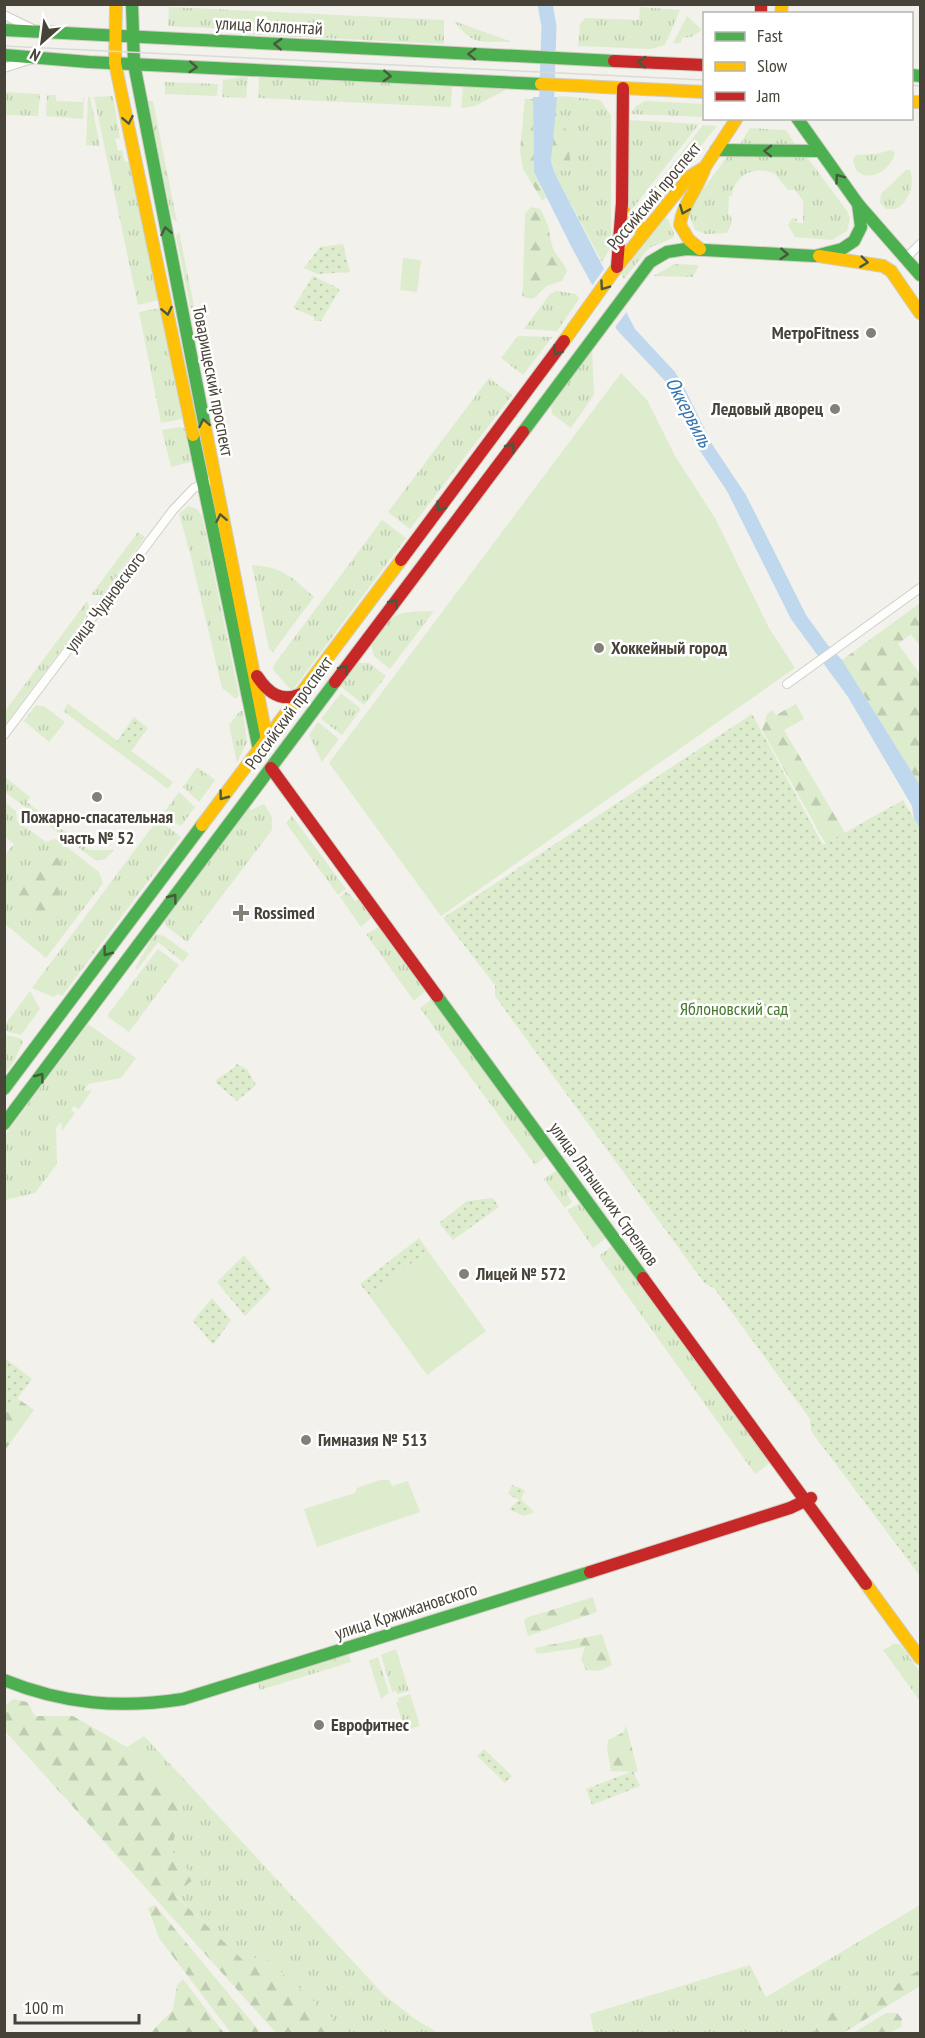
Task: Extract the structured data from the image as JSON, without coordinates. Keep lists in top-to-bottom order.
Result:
{
  "streets": {
    "main road": [
      "улица Коллонтай",
      "Российский проспект",
      "Товарищеский проспект",
      "улица Латышских Стрелков",
      "улица Кржижановского"
    ],
    "street": ["улица Чудновского"]
  },
  "crossings": [
    ["улица Коллонтай", "Товарищеский проспект"],
    ["Российский проспект", "Товарищеский проспект"],
    ["Российский проспект", "улица Латышских Стрелков"],
    ["Товарищеский проспект", "улица Чудновского"],
    ["Товарищеский проспект", "улица Латышских Стрелков"],
    ["улица Латышских Стрелков", "улица Кржижановского"]
  ],
  "water": ["Оккервиль"],
  "parks": ["Яблоновский сад"],
  "places": {
    "other": [
      "МетроFitness",
      "Ледовый дворец",
      "Хоккейный город",
      "Пожарно-спасательная часть № 52",
      "Лицей № 572",
      "Гимназия № 513",
      "Еврофитнес"
    ],
    "health": ["Rossimed"]
  },
  "legend": ["Fast", "Slow", "Jam"],
  "scale_bar": "100 m",
  "north": "bottom left"
}
